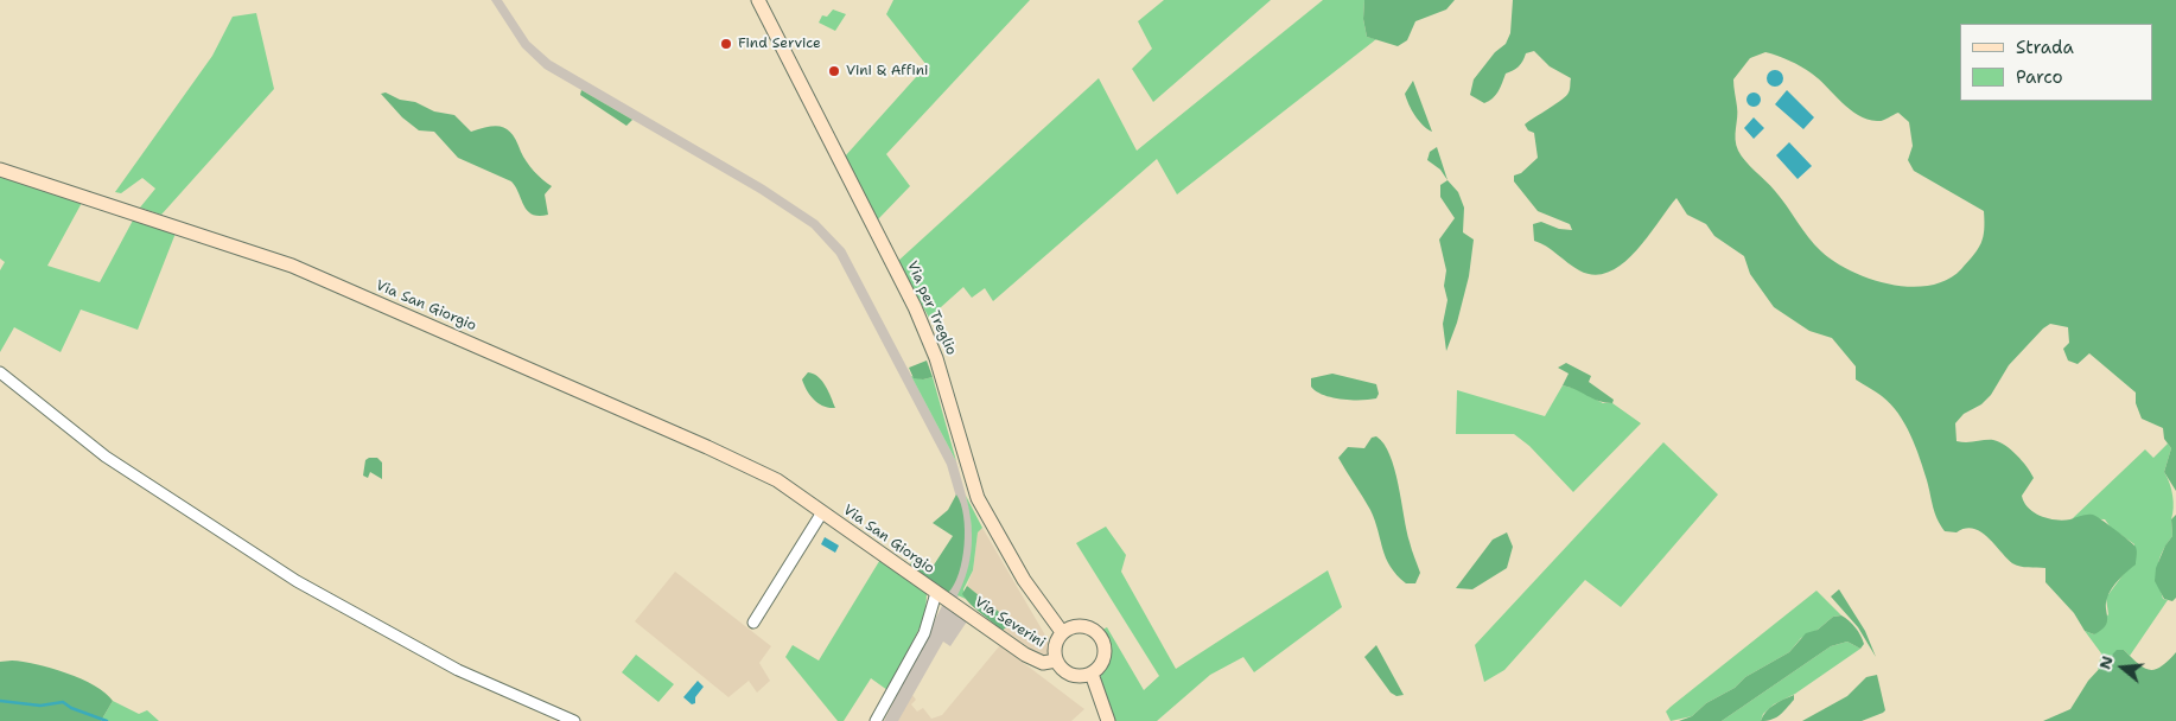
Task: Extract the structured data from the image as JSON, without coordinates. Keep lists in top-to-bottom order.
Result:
{
  "streets": {
    "street": ["Via San Giorgio", "Via per Treglio", "Via Severini"]
  },
  "crossings": [
    ["Via San Giorgio", "Via Severini"],
    ["Via per Treglio", "Via Severini"]
  ],
  "places": ["Find Service", "Vini & Affini"],
  "legend": ["Strada", "Parco"],
  "north": "left"
}
